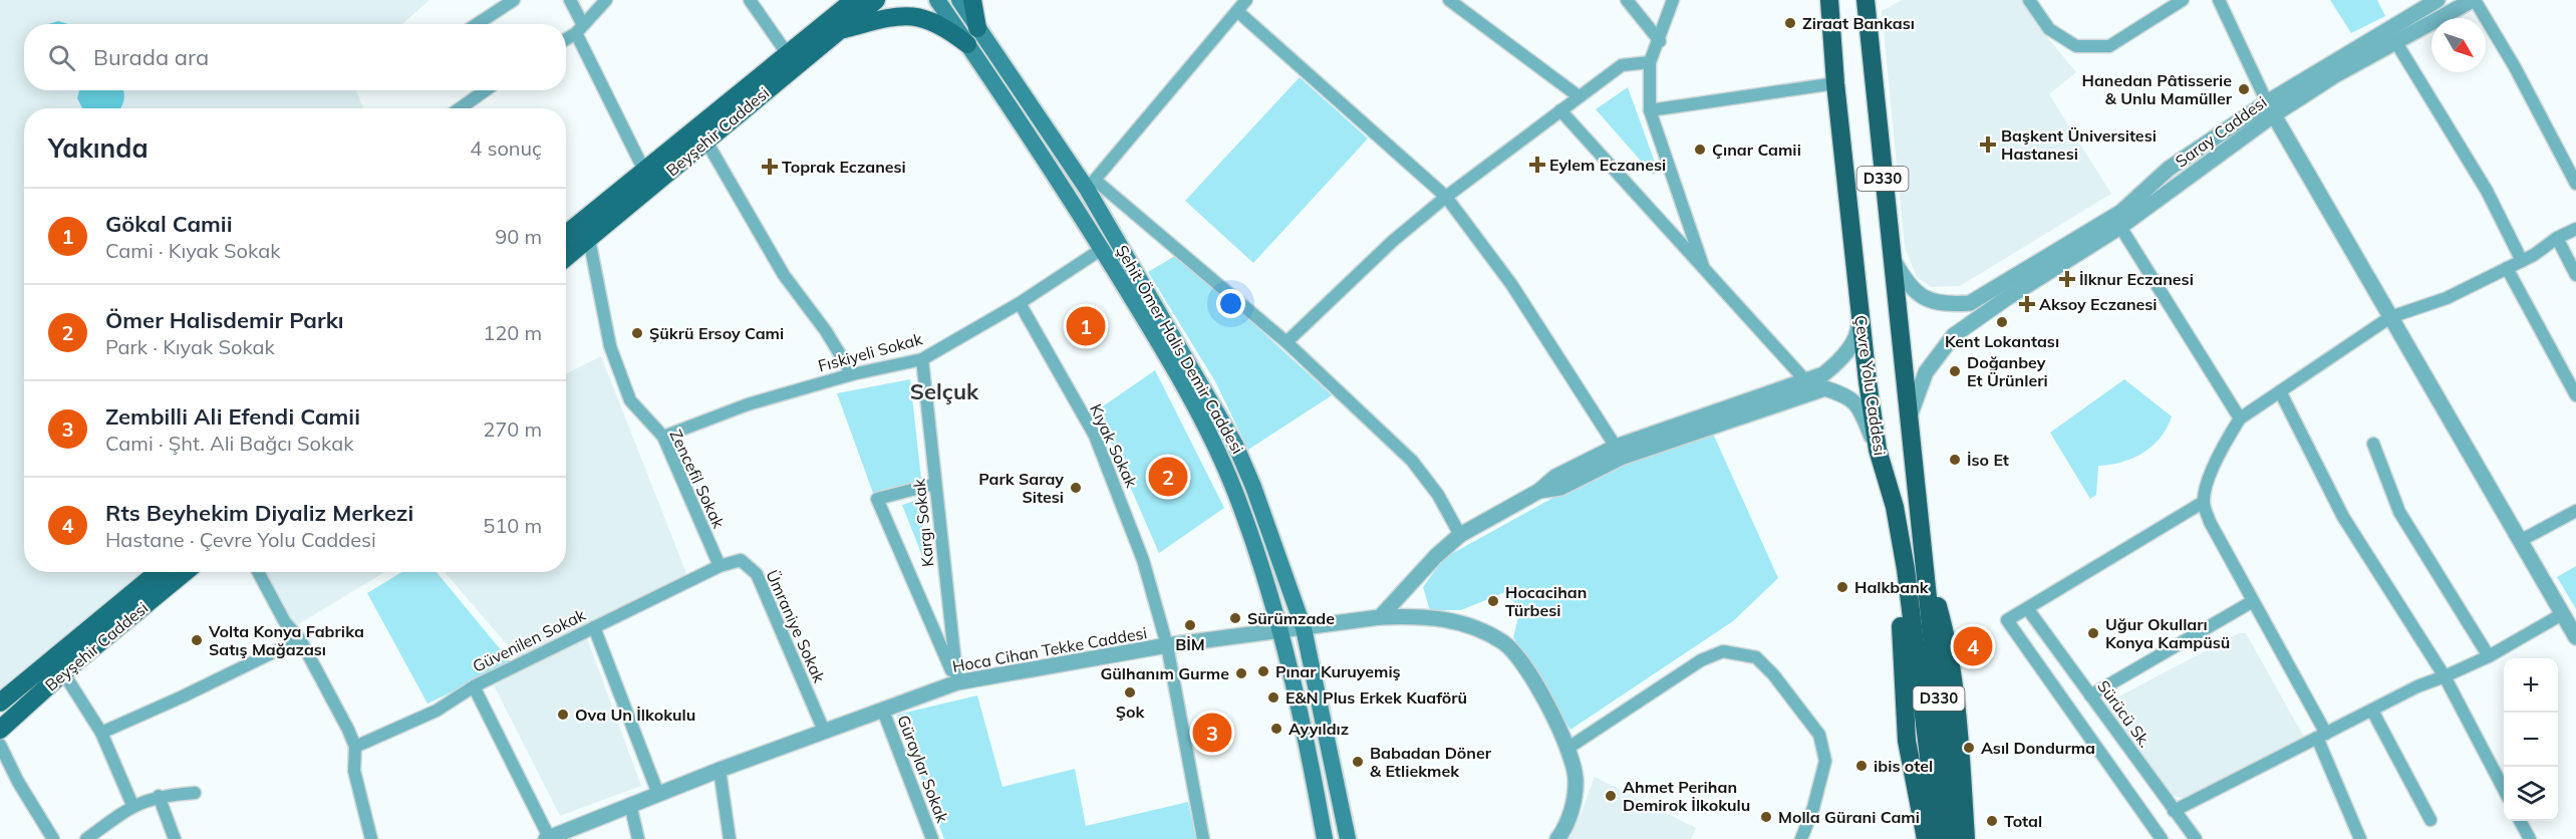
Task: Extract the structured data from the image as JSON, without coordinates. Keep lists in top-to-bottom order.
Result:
{
  "streets": {
    "highway": ["D330", "Çevre Yolu Caddesi"],
    "main road": ["Beyşehir Caddesi", "Şehit Ömer Halis Demir Caddesi"],
    "street": [
      "Saray Caddesi",
      "Fıskiyeli Sokak",
      "Kıyak Sokak",
      "Zencefil Sokak",
      "Kargı Sokak",
      "Ümraniye Sokak",
      "Güvenilen Sokak",
      "Hoca Cihan Tekke Caddesi",
      "Sürücü Sk.",
      "Güraylar Sokak"
    ]
  },
  "crossings": [
    ["Beyşehir Caddesi", "Zencefil Sokak"],
    ["Saray Caddesi", "Çevre Yolu Caddesi"],
    ["Şehit Ömer Halis Demir Caddesi", "Fıskiyeli Sokak"],
    ["Şehit Ömer Halis Demir Caddesi", "Hoca Cihan Tekke Caddesi"],
    ["Fıskiyeli Sokak", "Kıyak Sokak"],
    ["Fıskiyeli Sokak", "Zencefil Sokak"],
    ["Fıskiyeli Sokak", "Kargı Sokak"],
    ["Kıyak Sokak", "Hoca Cihan Tekke Caddesi"],
    ["Zencefil Sokak", "Ümraniye Sokak"],
    ["Zencefil Sokak", "Güvenilen Sokak"],
    ["Kargı Sokak", "Hoca Cihan Tekke Caddesi"],
    ["Ümraniye Sokak", "Güvenilen Sokak"],
    ["Ümraniye Sokak", "Hoca Cihan Tekke Caddesi"],
    ["Hoca Cihan Tekke Caddesi", "Güraylar Sokak"]
  ],
  "districts": ["Selçuk"],
  "places": {
    "other": [
      "Ziraat Bankası",
      "Hanedan Pâtisserie & Unlu Mamüller",
      "Çınar Camii",
      "Kent Lokantası",
      "Şükrü Ersoy Cami",
      "Doğanbey Et Ürünleri",
      "İso Et",
      "Park Saray Sitesi",
      "Halkbank",
      "Hocacihan Türbesi",
      "Sürümzade",
      "BİM",
      "Uğur Okulları Konya Kampüsü",
      "Volta Konya Fabrika Satış Mağazası",
      "Pınar Kuruyemiş",
      "Gülhanım Gurme",
      "Şok",
      "E&N Plus Erkek Kuaförü",
      "Ova Un İlkokulu",
      "Ayyıldız",
      "Asıl Dondurma",
      "Babadan Döner & Etliekmek",
      "ibis otel",
      "Ahmet Perihan Demirok İlkokulu",
      "Molla Gürani Cami",
      "Total"
    ],
    "health": [
      "Başkent Üniversitesi Hastanesi",
      "Eylem Eczanesi",
      "Toprak Eczanesi",
      "İlknur Eczanesi",
      "Aksoy Eczanesi"
    ]
  },
  "north": "bottom right",
  "page": {
    "search": "Burada ara",
    "heading": ["Yakında", "4 sonuç"],
    "list": [
      {
        "mark": "1",
        "name": "Gökal Camii",
        "note": "Cami · Kıyak Sokak",
        "value": "90 m"
      },
      {
        "mark": "2",
        "name": "Ömer Halisdemir Parkı",
        "note": "Park · Kıyak Sokak",
        "value": "120 m"
      },
      {
        "mark": "3",
        "name": "Zembilli Ali Efendi Camii",
        "note": "Cami · Şht. Ali Bağcı Sokak",
        "value": "270 m"
      },
      {
        "mark": "4",
        "name": "Rts Beyhekim Diyaliz Merkezi",
        "note": "Hastane · Çevre Yolu Caddesi",
        "value": "510 m"
      }
    ],
    "pins": [
      "1",
      "2",
      "4",
      "3"
    ],
    "map_buttons": ["+", "−"]
  }
}
